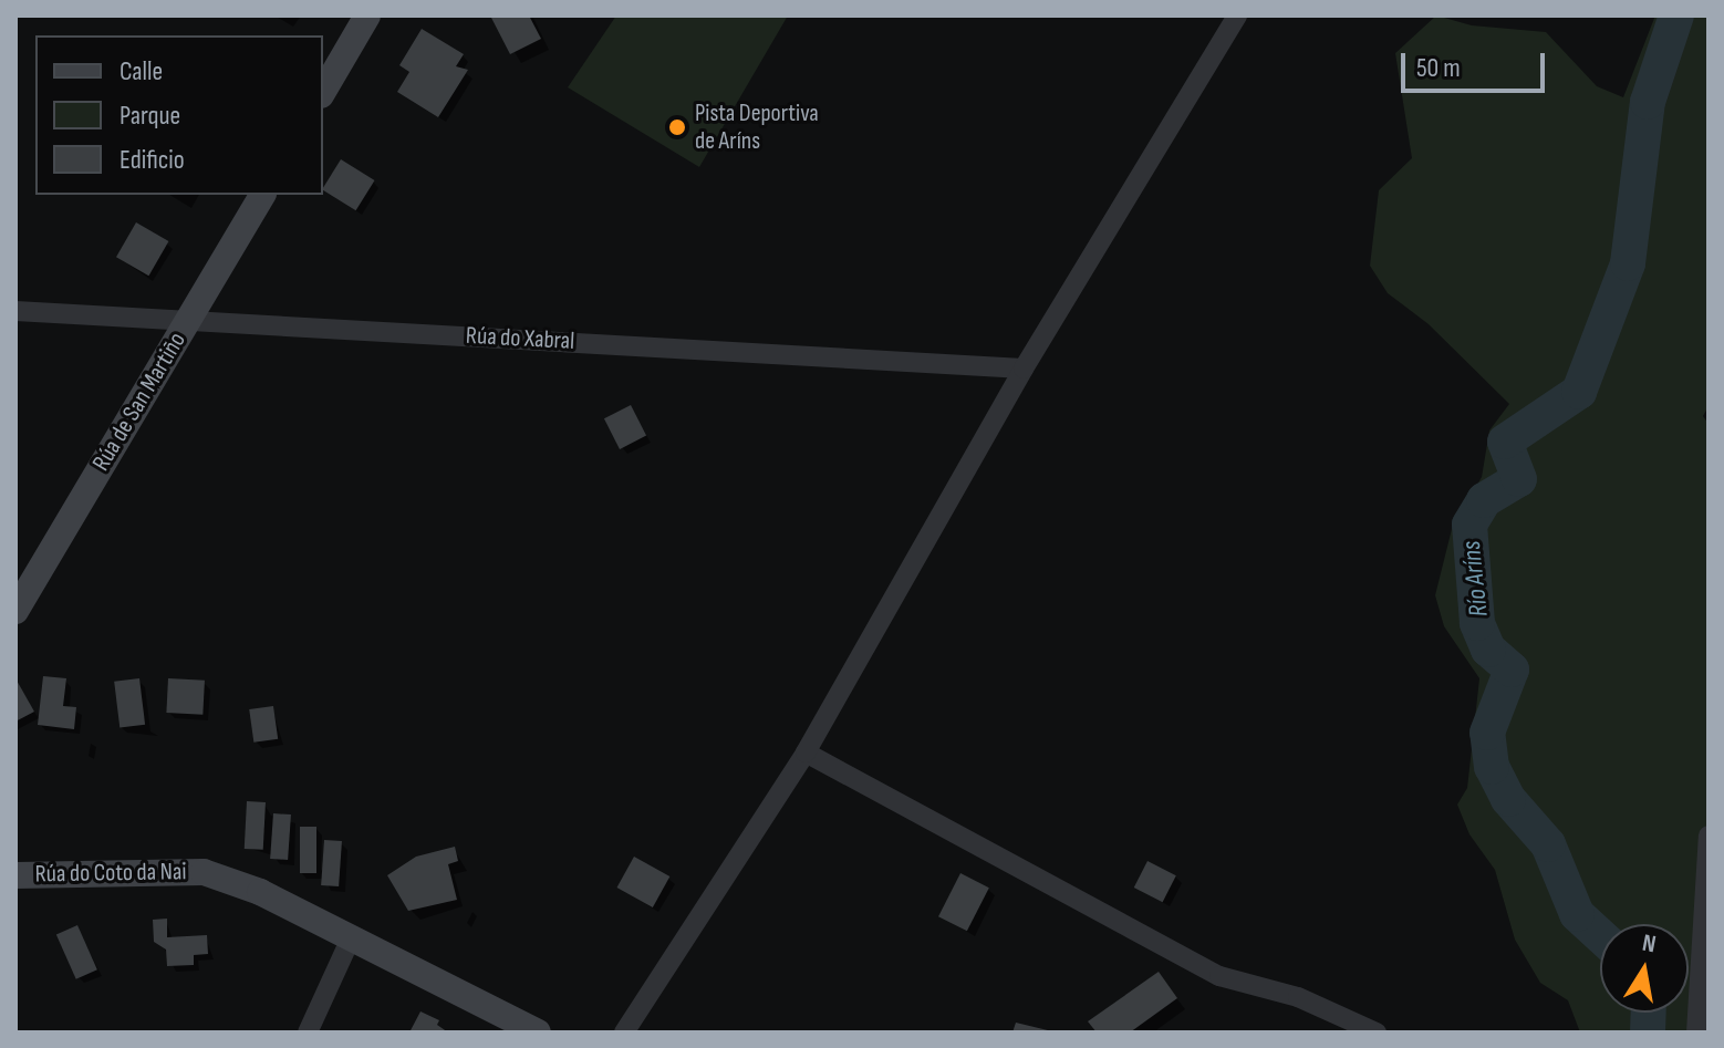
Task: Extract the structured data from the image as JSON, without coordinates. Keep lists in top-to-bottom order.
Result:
{
  "streets": {
    "street": ["Rúa do Xabral", "Rúa de San Martiño", "Rúa do Coto da Nai"]
  },
  "crossings": [
    ["Rúa do Xabral", "Rúa de San Martiño"]
  ],
  "water": ["Río Aríns"],
  "places": ["Pista Deportiva de Aríns"],
  "legend": ["Calle", "Parque", "Edificio"],
  "scale_bar": "50 m",
  "north": "top"
}
